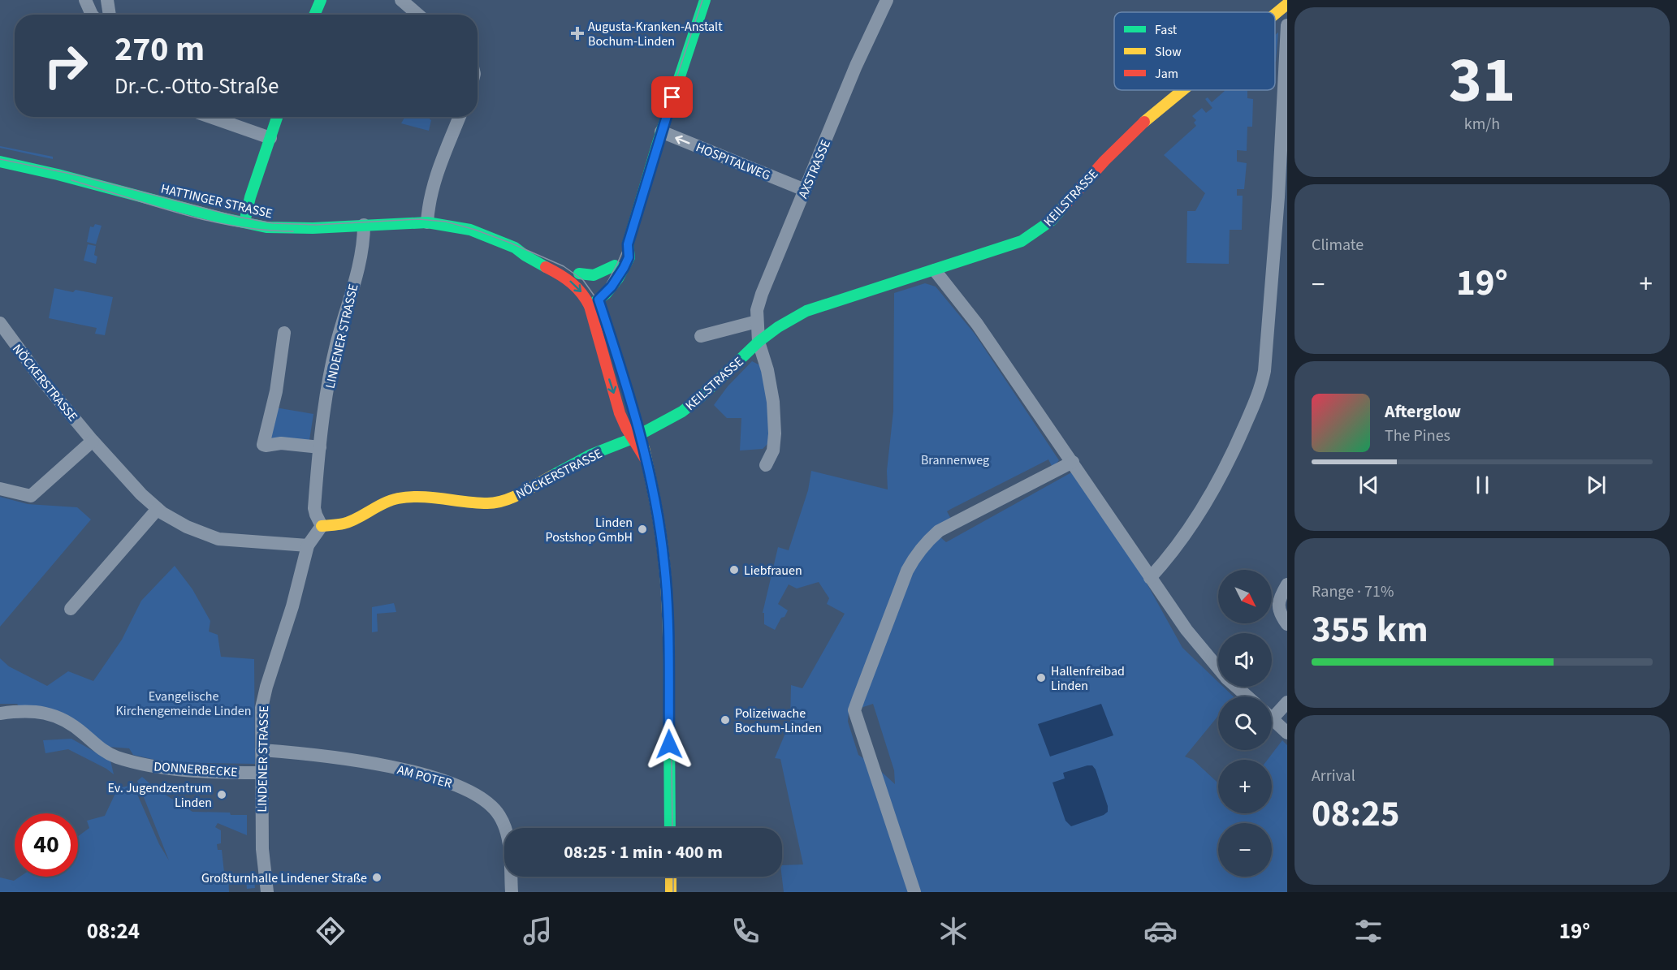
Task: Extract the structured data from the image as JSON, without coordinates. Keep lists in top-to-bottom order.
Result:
{
  "streets": {
    "street": [
      "HOSPITALWEG",
      "AXSTRASSE",
      "KEILSTRASSE",
      "HATTINGER STRASSE",
      "LINDENER STRASSE",
      "NÖCKERSTRASSE",
      "DONNERBECKE",
      "AM POTER"
    ]
  },
  "crossings": [
    ["HOSPITALWEG", "AXSTRASSE"],
    ["AXSTRASSE", "KEILSTRASSE"],
    ["KEILSTRASSE", "HATTINGER STRASSE"],
    ["KEILSTRASSE", "NÖCKERSTRASSE"],
    ["HATTINGER STRASSE", "LINDENER STRASSE"],
    ["HATTINGER STRASSE", "NÖCKERSTRASSE"],
    ["LINDENER STRASSE", "NÖCKERSTRASSE"],
    ["LINDENER STRASSE", "DONNERBECKE"],
    ["LINDENER STRASSE", "AM POTER"]
  ],
  "one_way": ["HOSPITALWEG"],
  "parks": ["Brannenweg", "Evangelische Kirchengemeinde Linden"],
  "places": {
    "health": ["Augusta-Kranken-Anstalt Bochum-Linden"],
    "other": [
      "Linden Postshop GmbH",
      "Liebfrauen",
      "Hallenfreibad Linden",
      "Polizeiwache Bochum-Linden",
      "Ev. Jugendzentrum Linden",
      "Großturnhalle Lindener Straße"
    ]
  },
  "legend": ["Fast", "Slow", "Jam"],
  "north": "bottom right",
  "page": {
    "tile": [
      ["31", "km/h"],
      "Climate",
      ["Range · 71%", "355 km"],
      ["Arrival", "08:25"]
    ],
    "turn": ["270 m", "Dr.-C.-Otto-Straße"],
    "heat": ["−", "19°", "+"],
    "song": ["Afterglow", "The Pines"],
    "map_buttons": ["+", "−"],
    "limit": "40",
    "trip": "08:25 · 1 min · 400 m",
    "tabs": ["08:24", "19°"]
  }
}
